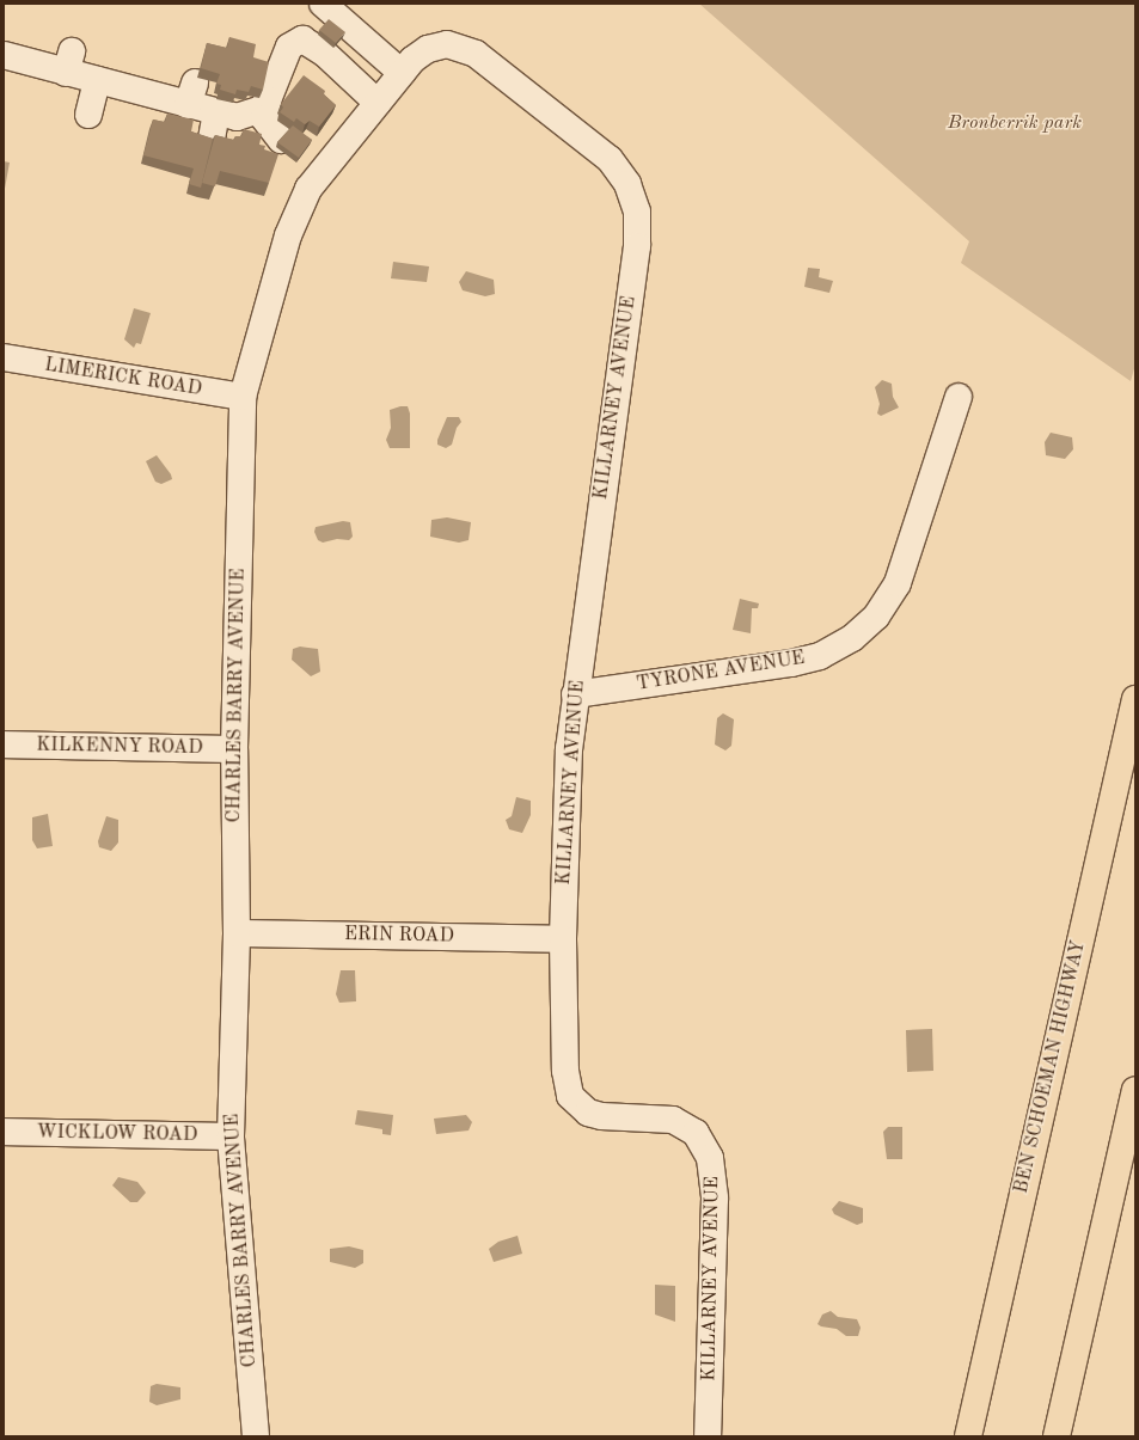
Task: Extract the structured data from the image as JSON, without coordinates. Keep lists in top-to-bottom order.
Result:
{
  "streets": {
    "highway": ["BEN SCHOEMAN HIGHWAY"],
    "street": [
      "LIMERICK ROAD",
      "KILLARNEY AVENUE",
      "TYRONE AVENUE",
      "CHARLES BARRY AVENUE",
      "KILKENNY ROAD",
      "ERIN ROAD",
      "WICKLOW ROAD"
    ]
  },
  "crossings": [
    ["LIMERICK ROAD", "CHARLES BARRY AVENUE"],
    ["KILLARNEY AVENUE", "TYRONE AVENUE"],
    ["KILLARNEY AVENUE", "CHARLES BARRY AVENUE"],
    ["KILLARNEY AVENUE", "ERIN ROAD"],
    ["CHARLES BARRY AVENUE", "KILKENNY ROAD"],
    ["CHARLES BARRY AVENUE", "ERIN ROAD"],
    ["CHARLES BARRY AVENUE", "WICKLOW ROAD"]
  ],
  "parks": ["Bronberrik park"]
}
